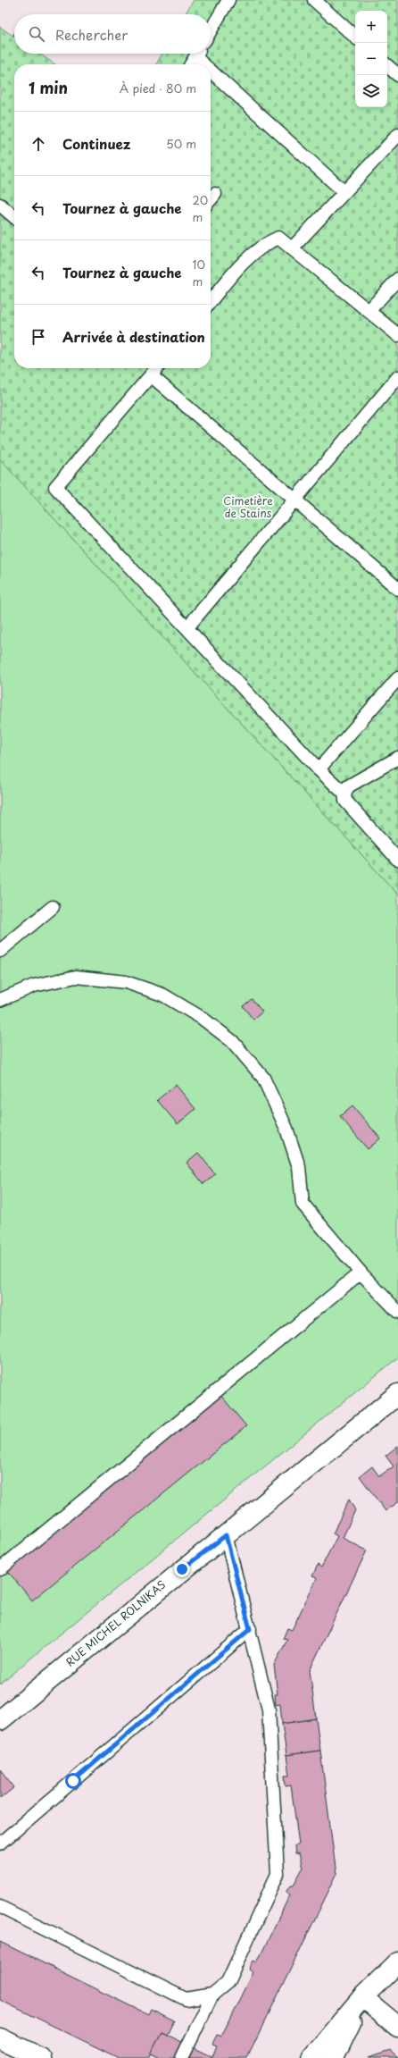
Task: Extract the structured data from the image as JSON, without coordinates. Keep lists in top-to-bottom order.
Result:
{
  "streets": {
    "street": ["RUE MICHEL ROLNIKAS"]
  },
  "parks": ["Cimetière de Stains"],
  "page": {
    "map_buttons": ["+", "−"],
    "search": "Rechercher",
    "heading": ["1 min", "À pied · 80 m"],
    "list": [
      ["Continuez", "50 m"],
      ["Tournez à gauche", "20 m"],
      ["Tournez à gauche", "10 m"],
      "Arrivée à destination"
    ]
  }
}
